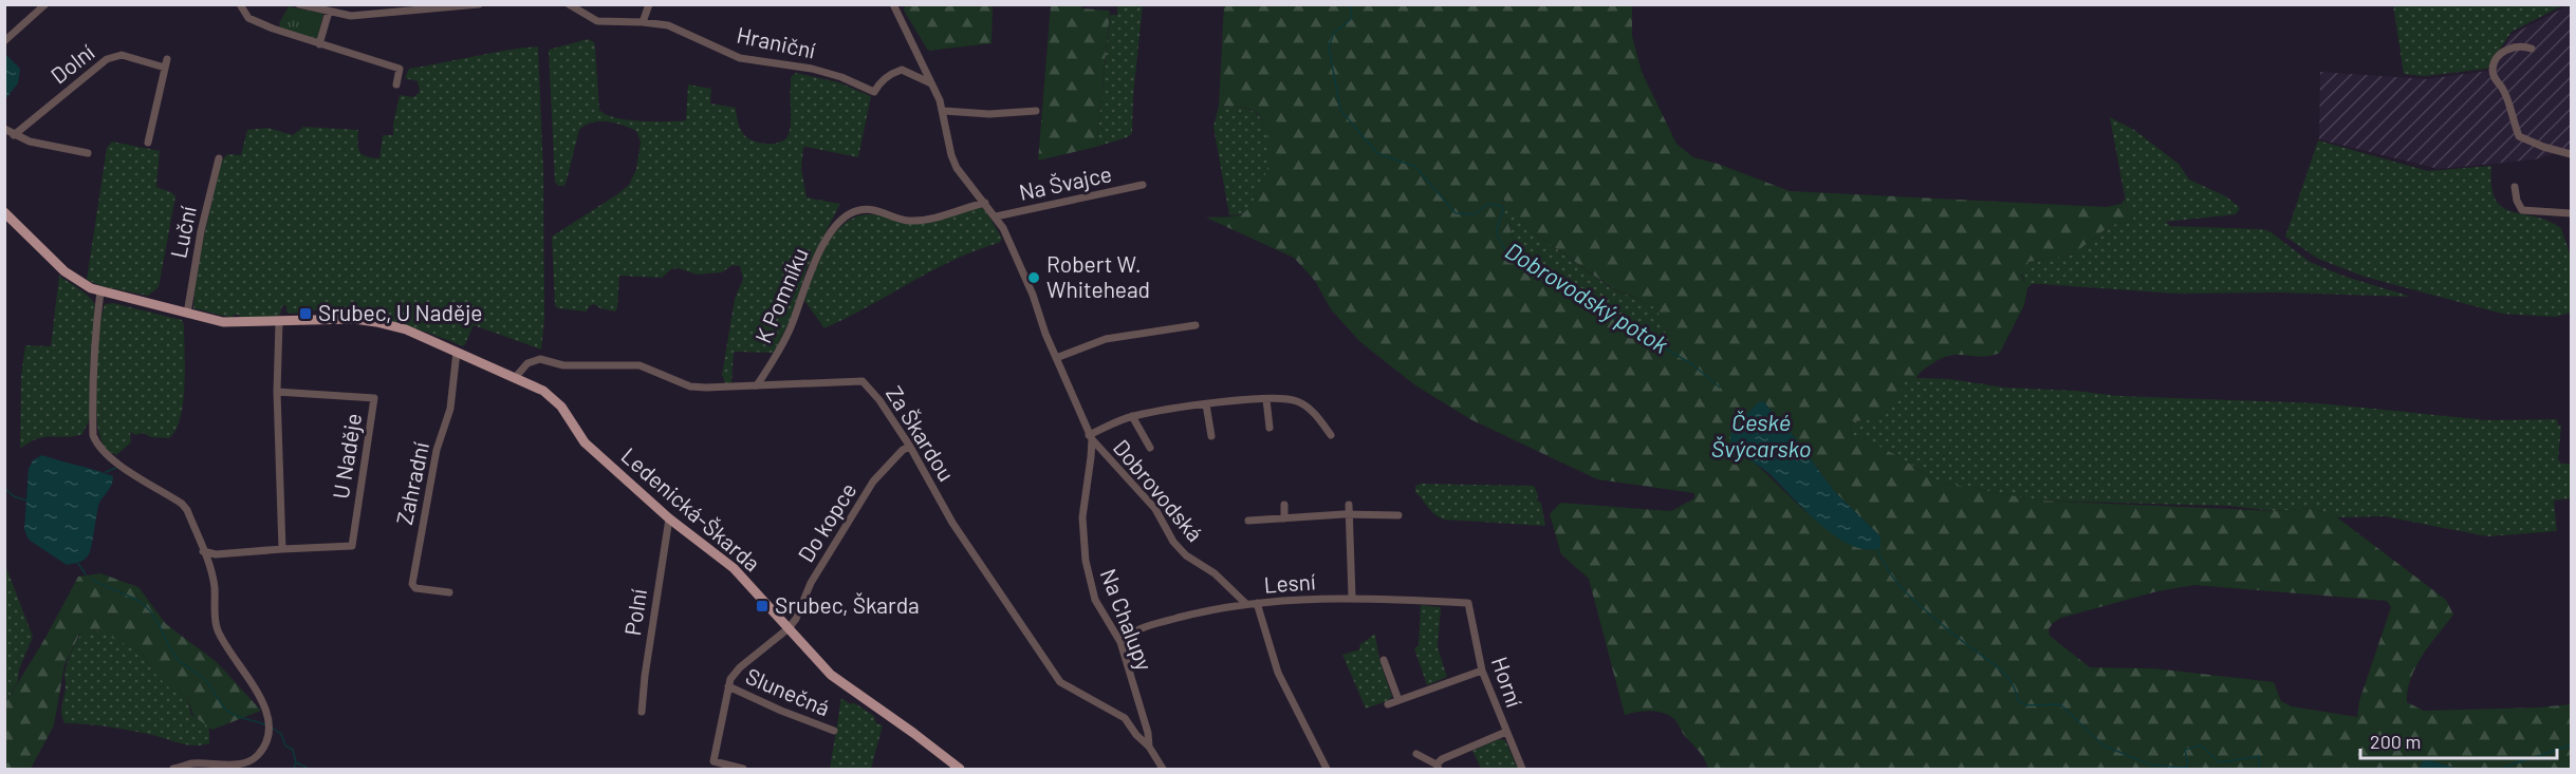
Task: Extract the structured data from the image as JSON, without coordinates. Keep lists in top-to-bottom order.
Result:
{
  "streets": {
    "main road": ["Ledenická-Škarda"],
    "street": [
      "Hraniční",
      "Dolní",
      "Na Švajce",
      "Luční",
      "K Pomníku",
      "Za Škardou",
      "U Naděje",
      "Zahradní",
      "Dobrovodská",
      "Do kopce",
      "Lesní",
      "Polní",
      "Na Chalupy",
      "Horní",
      "Slunečná"
    ]
  },
  "crossings": [
    ["Hraniční", "Dobrovodská"],
    ["Na Švajce", "Dobrovodská"],
    ["Luční", "Ledenická-Škarda"],
    ["K Pomníku", "Za Škardou"],
    ["K Pomníku", "Dobrovodská"],
    ["Za Škardou", "Ledenická-Škarda"],
    ["Za Škardou", "Do kopce"],
    ["Za Škardou", "Na Chalupy"],
    ["Zahradní", "Ledenická-Škarda"],
    ["Dobrovodská", "Lesní"],
    ["Dobrovodská", "Na Chalupy"],
    ["Ledenická-Škarda", "Do kopce"],
    ["Ledenická-Škarda", "Polní"],
    ["Ledenická-Škarda", "Slunečná"],
    ["Do kopce", "Slunečná"],
    ["Lesní", "Na Chalupy"],
    ["Lesní", "Horní"]
  ],
  "water": ["Dobrovodský potok", "České Švýcarsko"],
  "places": {
    "other": ["Robert W. Whitehead"],
    "transit": ["Srubec, U Naděje", "Srubec, Škarda"]
  },
  "scale_bar": "200 m"
}
